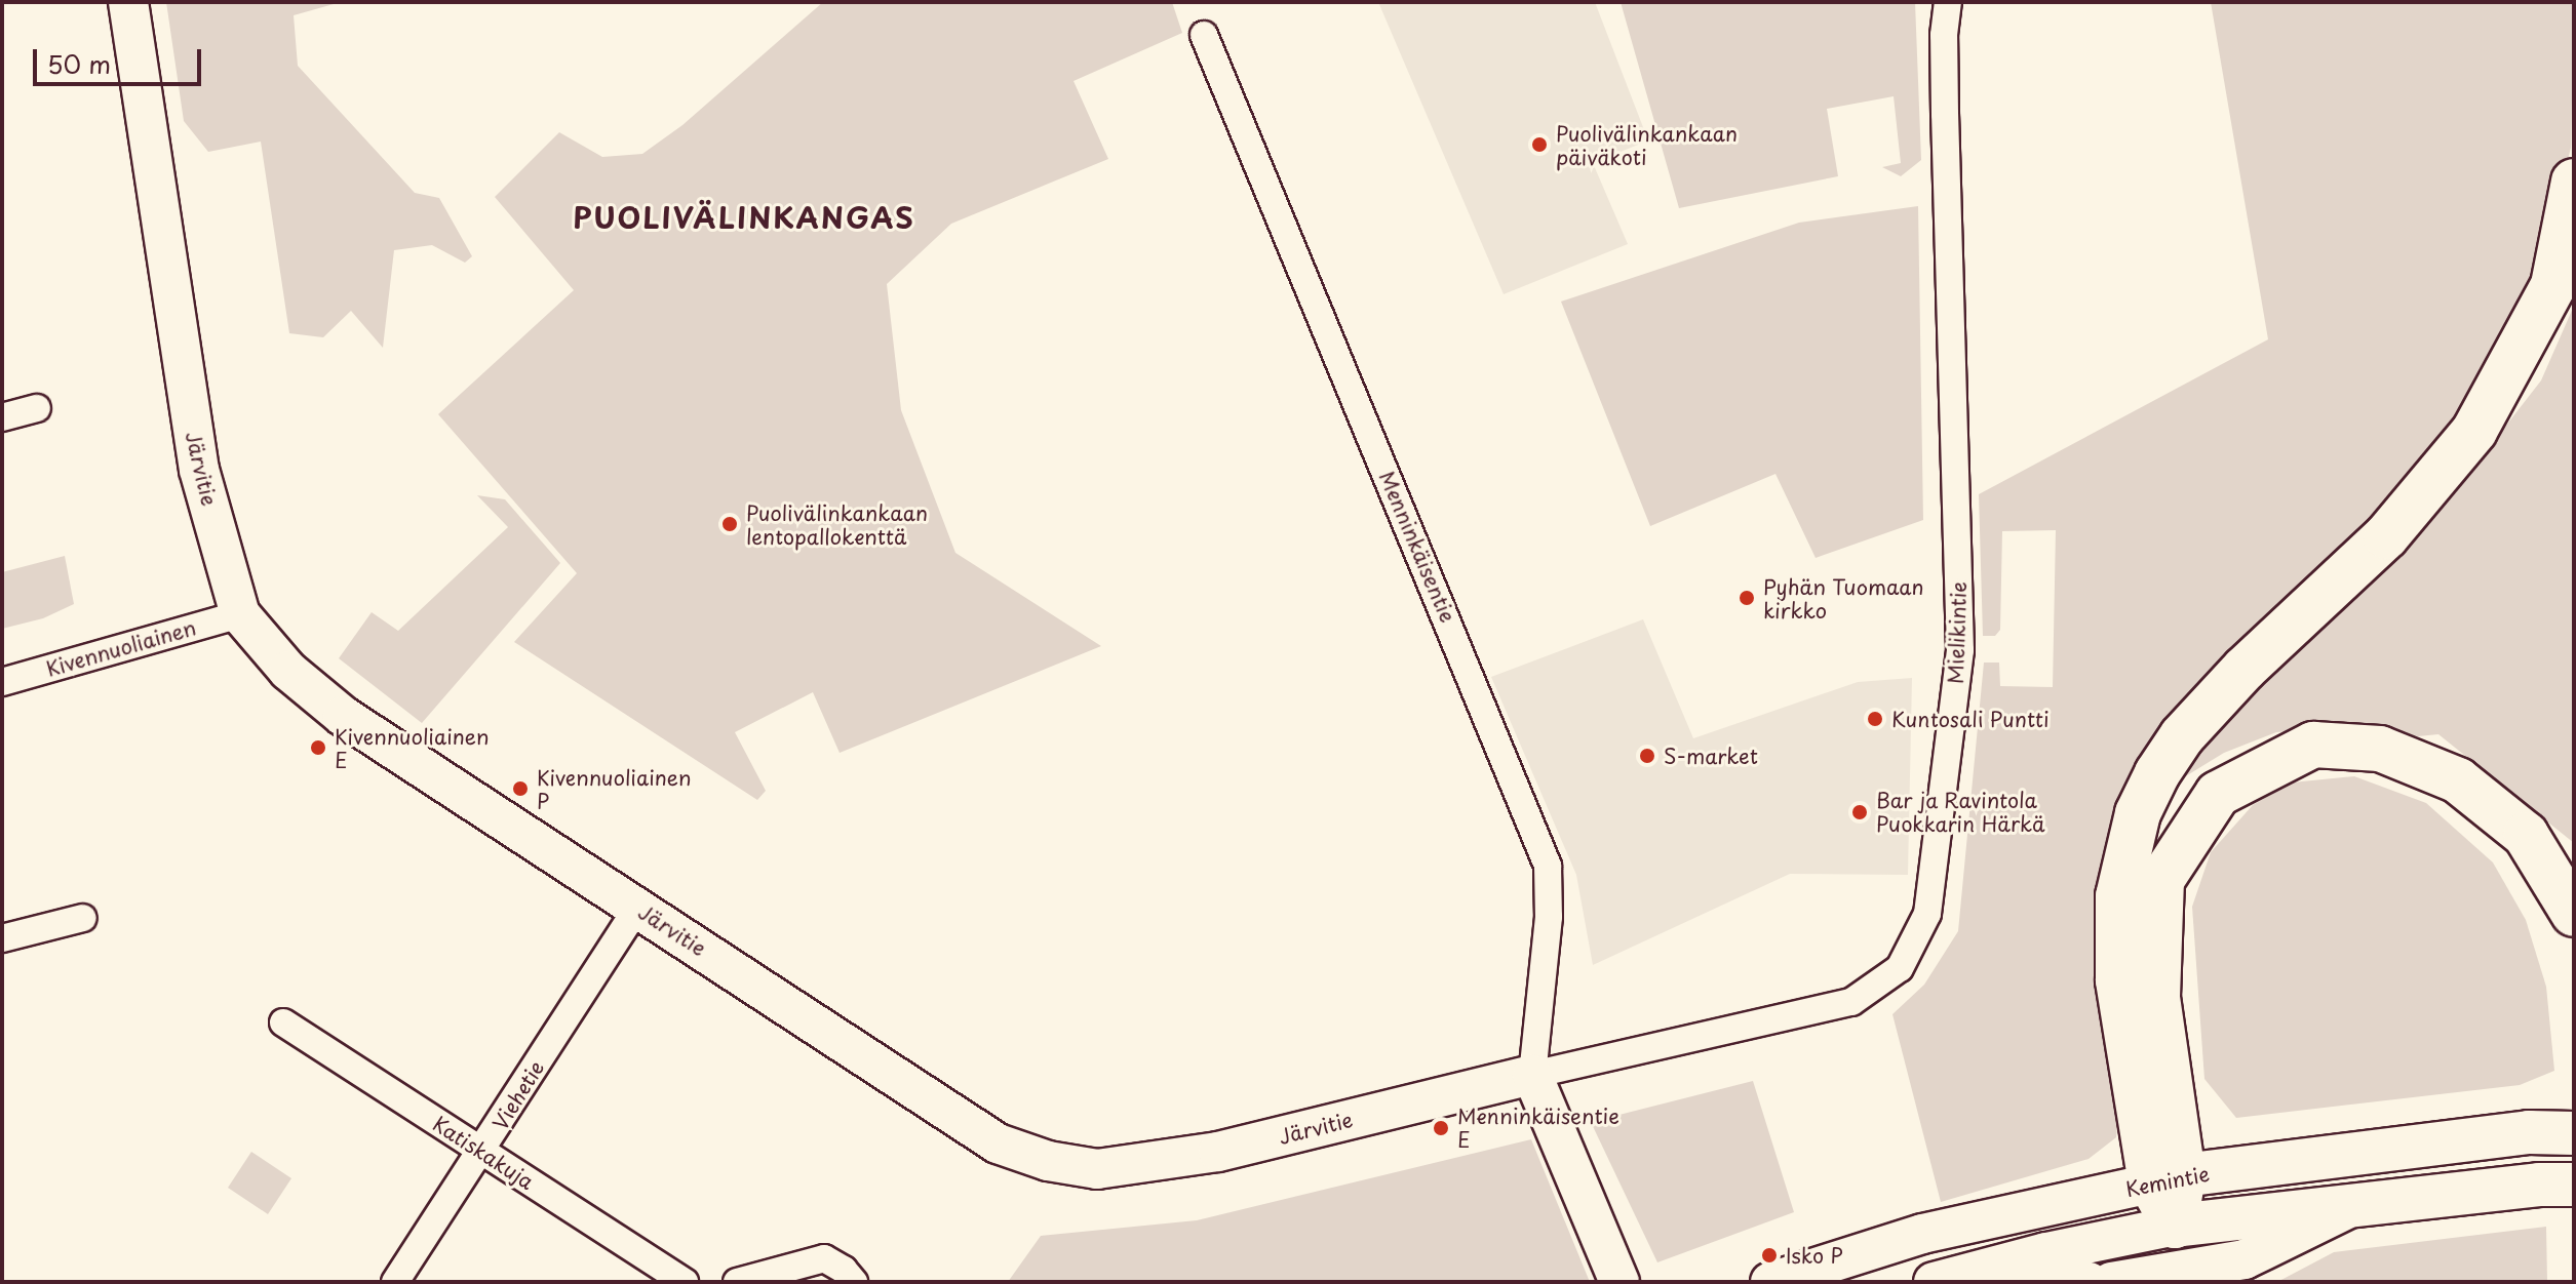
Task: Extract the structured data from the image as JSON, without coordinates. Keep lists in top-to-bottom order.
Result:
{
  "streets": {
    "main road": ["Kemintie"],
    "street": [
      "Järvitie",
      "Menninkäisentie",
      "Mielikintie",
      "Kivennuoliainen",
      "Viehetie",
      "Katiskakuja"
    ]
  },
  "crossings": [
    ["Järvitie", "Menninkäisentie"],
    ["Järvitie", "Mielikintie"],
    ["Järvitie", "Kivennuoliainen"],
    ["Järvitie", "Viehetie"],
    ["Menninkäisentie", "Mielikintie"],
    ["Viehetie", "Katiskakuja"]
  ],
  "districts": ["PUOLIVÄLINKANGAS"],
  "places": [
    "Puolivälinkankaan päiväkoti",
    "Puolivälinkankaan lentopallokenttä",
    "Pyhän Tuomaan kirkko",
    "Kuntosali Puntti",
    "Kivennuoliainen E",
    "S-market",
    "Kivennuoliainen P",
    "Bar ja Ravintola Puokkarin Härkä",
    "Menninkäisentie E",
    "Isko P"
  ],
  "scale_bar": "50 m"
}
